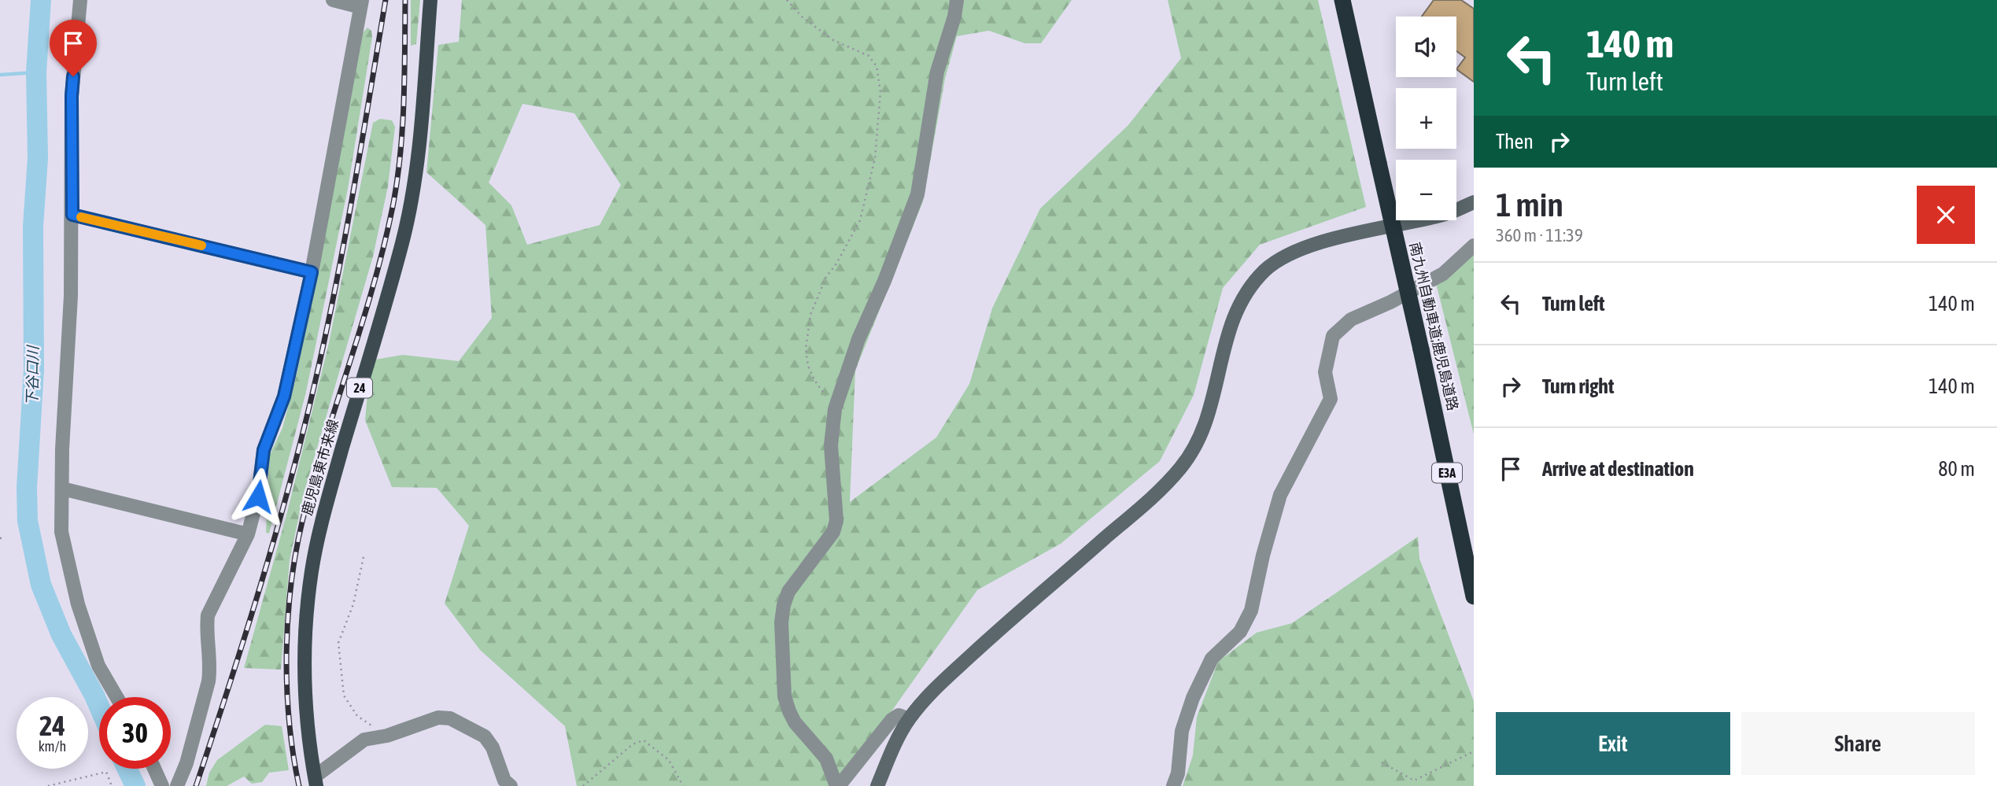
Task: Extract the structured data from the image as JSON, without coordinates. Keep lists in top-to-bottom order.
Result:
{
  "streets": {
    "highway": ["南九州自動車道;鹿児島道路", "E3A"],
    "main road": ["24", "鹿児島東市来線"]
  },
  "water": ["下谷口川"],
  "page": {
    "turn": ["140 m", "Turn left"],
    "map_buttons": ["+", "−"],
    "then": "Then",
    "heading": ["1 min", "360 m · 11:39"],
    "list": [
      {
        "name": "Turn left",
        "value": "140 m"
      },
      {
        "name": "Turn right",
        "value": "140 m"
      },
      {
        "name": "Arrive at destination",
        "value": "80 m"
      }
    ],
    "speed": "24 km/h",
    "limit": "30",
    "buttons": ["Exit", "Share"]
  }
}
